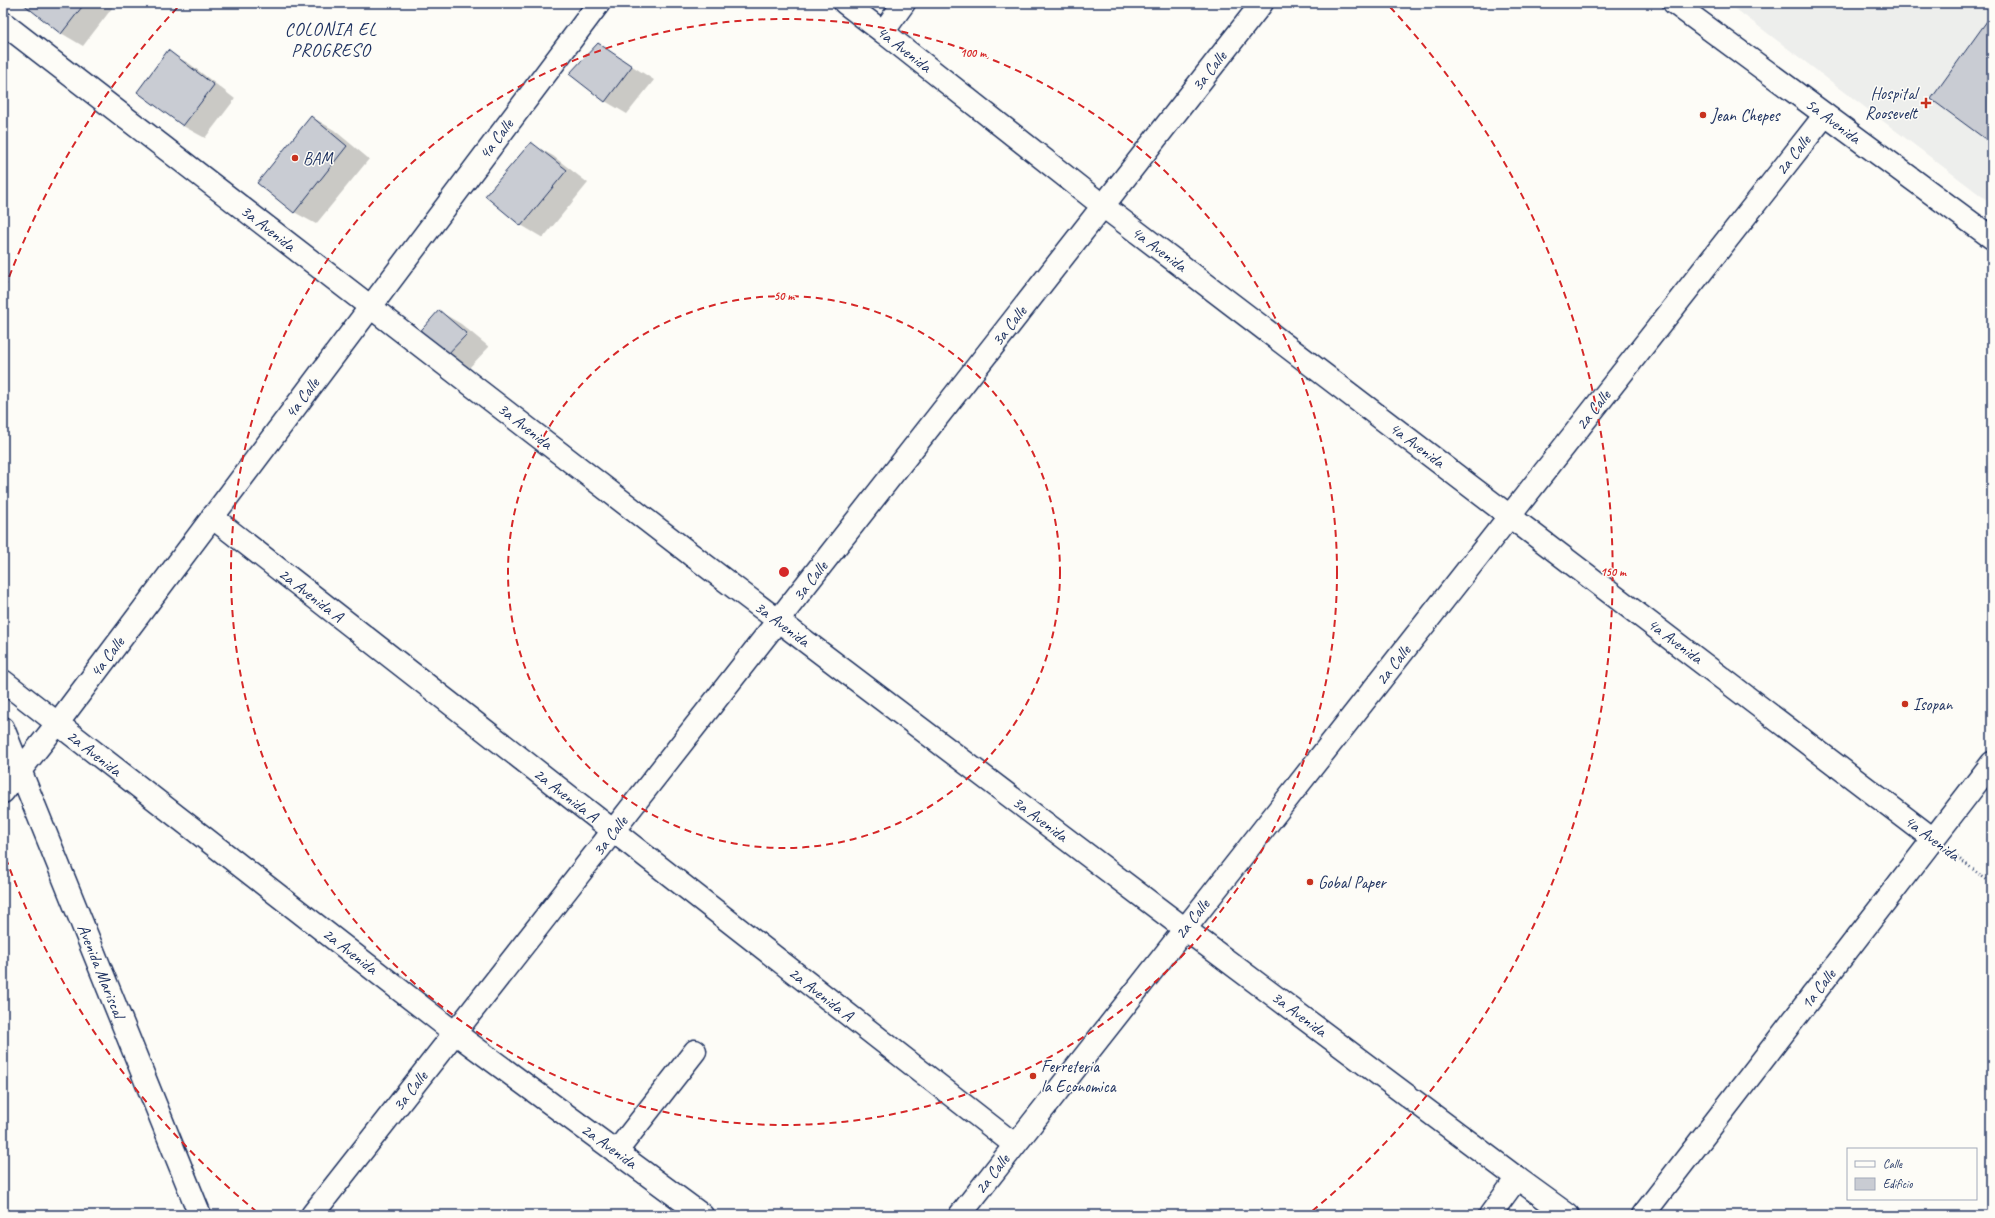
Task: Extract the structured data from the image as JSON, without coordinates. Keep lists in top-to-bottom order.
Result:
{
  "streets": {
    "street": [
      "4a Avenida",
      "3a Calle",
      "5a Avenida",
      "4a Calle",
      "2a Calle",
      "3a Avenida",
      "2a Avenida A",
      "2a Avenida",
      "Avenida Mariscal",
      "1a Calle"
    ]
  },
  "crossings": [
    ["4a Avenida", "3a Calle"],
    ["4a Avenida", "2a Calle"],
    ["4a Avenida", "1a Calle"],
    ["3a Calle", "3a Avenida"],
    ["3a Calle", "2a Avenida A"],
    ["3a Calle", "2a Avenida"],
    ["5a Avenida", "2a Calle"],
    ["4a Calle", "3a Avenida"],
    ["4a Calle", "2a Avenida A"],
    ["4a Calle", "2a Avenida"],
    ["4a Calle", "Avenida Mariscal"],
    ["2a Calle", "3a Avenida"],
    ["2a Calle", "2a Avenida A"]
  ],
  "districts": ["COLONIA EL PROGRESO"],
  "places": {
    "health": ["Hospital Roosevelt"],
    "other": [
      "Jean Chepes",
      "BAM",
      "Isopan",
      "Gobal Paper",
      "Ferreteria la Economica"
    ]
  },
  "legend": ["Calle", "Edificio"],
  "rings": ["100 m", "50 m", "150 m"]
}
